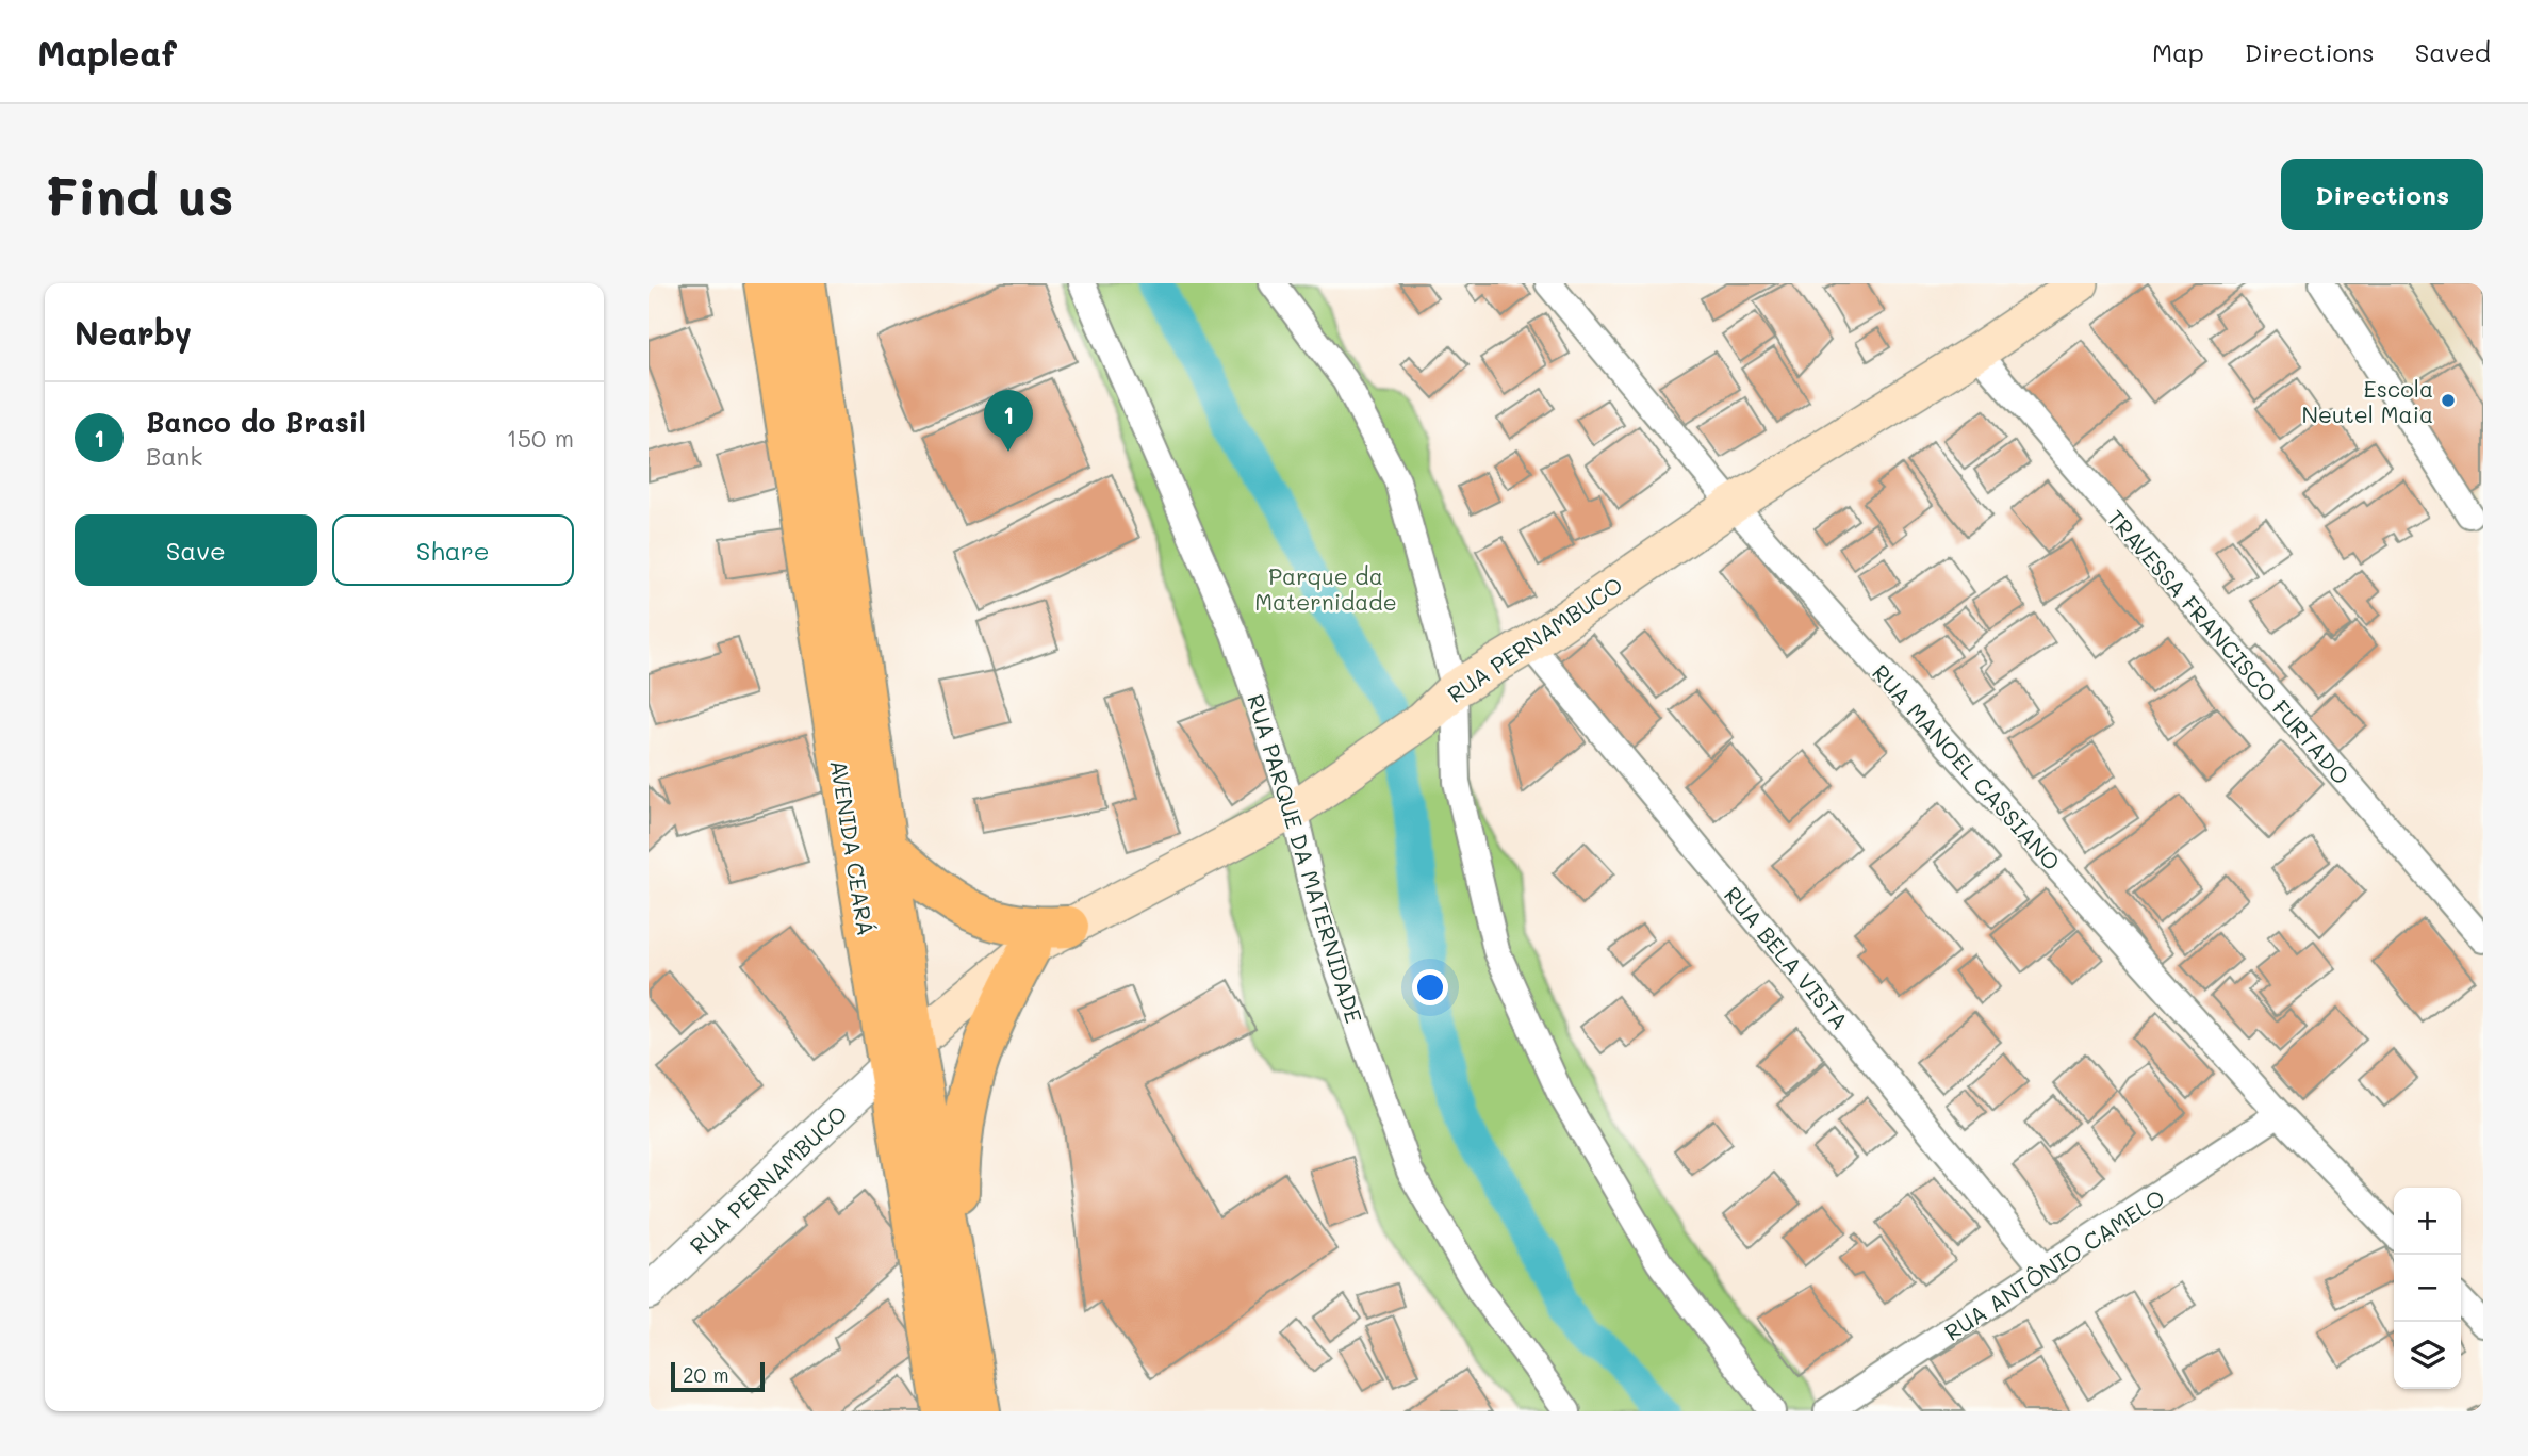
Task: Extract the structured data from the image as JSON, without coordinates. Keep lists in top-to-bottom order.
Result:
{
  "streets": {
    "main road": ["RUA PERNAMBUCO", "AVENIDA CEARÁ"],
    "street": [
      "TRAVESSA FRANCISCO FURTADO",
      "RUA MANOEL CASSIANO",
      "RUA PARQUE DA MATERNIDADE",
      "RUA BELA VISTA",
      "RUA ANTÔNIO CAMELO"
    ]
  },
  "crossings": [
    ["RUA PERNAMBUCO", "TRAVESSA FRANCISCO FURTADO"],
    ["RUA PERNAMBUCO", "RUA MANOEL CASSIANO"],
    ["RUA PERNAMBUCO", "AVENIDA CEARÁ"],
    ["RUA PERNAMBUCO", "RUA PARQUE DA MATERNIDADE"],
    ["RUA PERNAMBUCO", "RUA BELA VISTA"],
    ["RUA MANOEL CASSIANO", "RUA ANTÔNIO CAMELO"],
    ["RUA BELA VISTA", "RUA ANTÔNIO CAMELO"]
  ],
  "parks": ["Parque da Maternidade"],
  "places": ["Escola Neutel Maia"],
  "scale_bar": "20 m",
  "page": {
    "header": "Mapleaf",
    "nav": ["Map", "Directions", "Saved"],
    "buttons": [
      "Directions",
      ["Save", "Share"]
    ],
    "title": "Find us",
    "heading": "Nearby",
    "list": [
      {
        "mark": "1",
        "name": "Banco do Brasil",
        "note": "Bank",
        "value": "150 m"
      }
    ],
    "pins": "1",
    "map_buttons": ["+", "−"],
    "scale": "20 m"
  }
}
